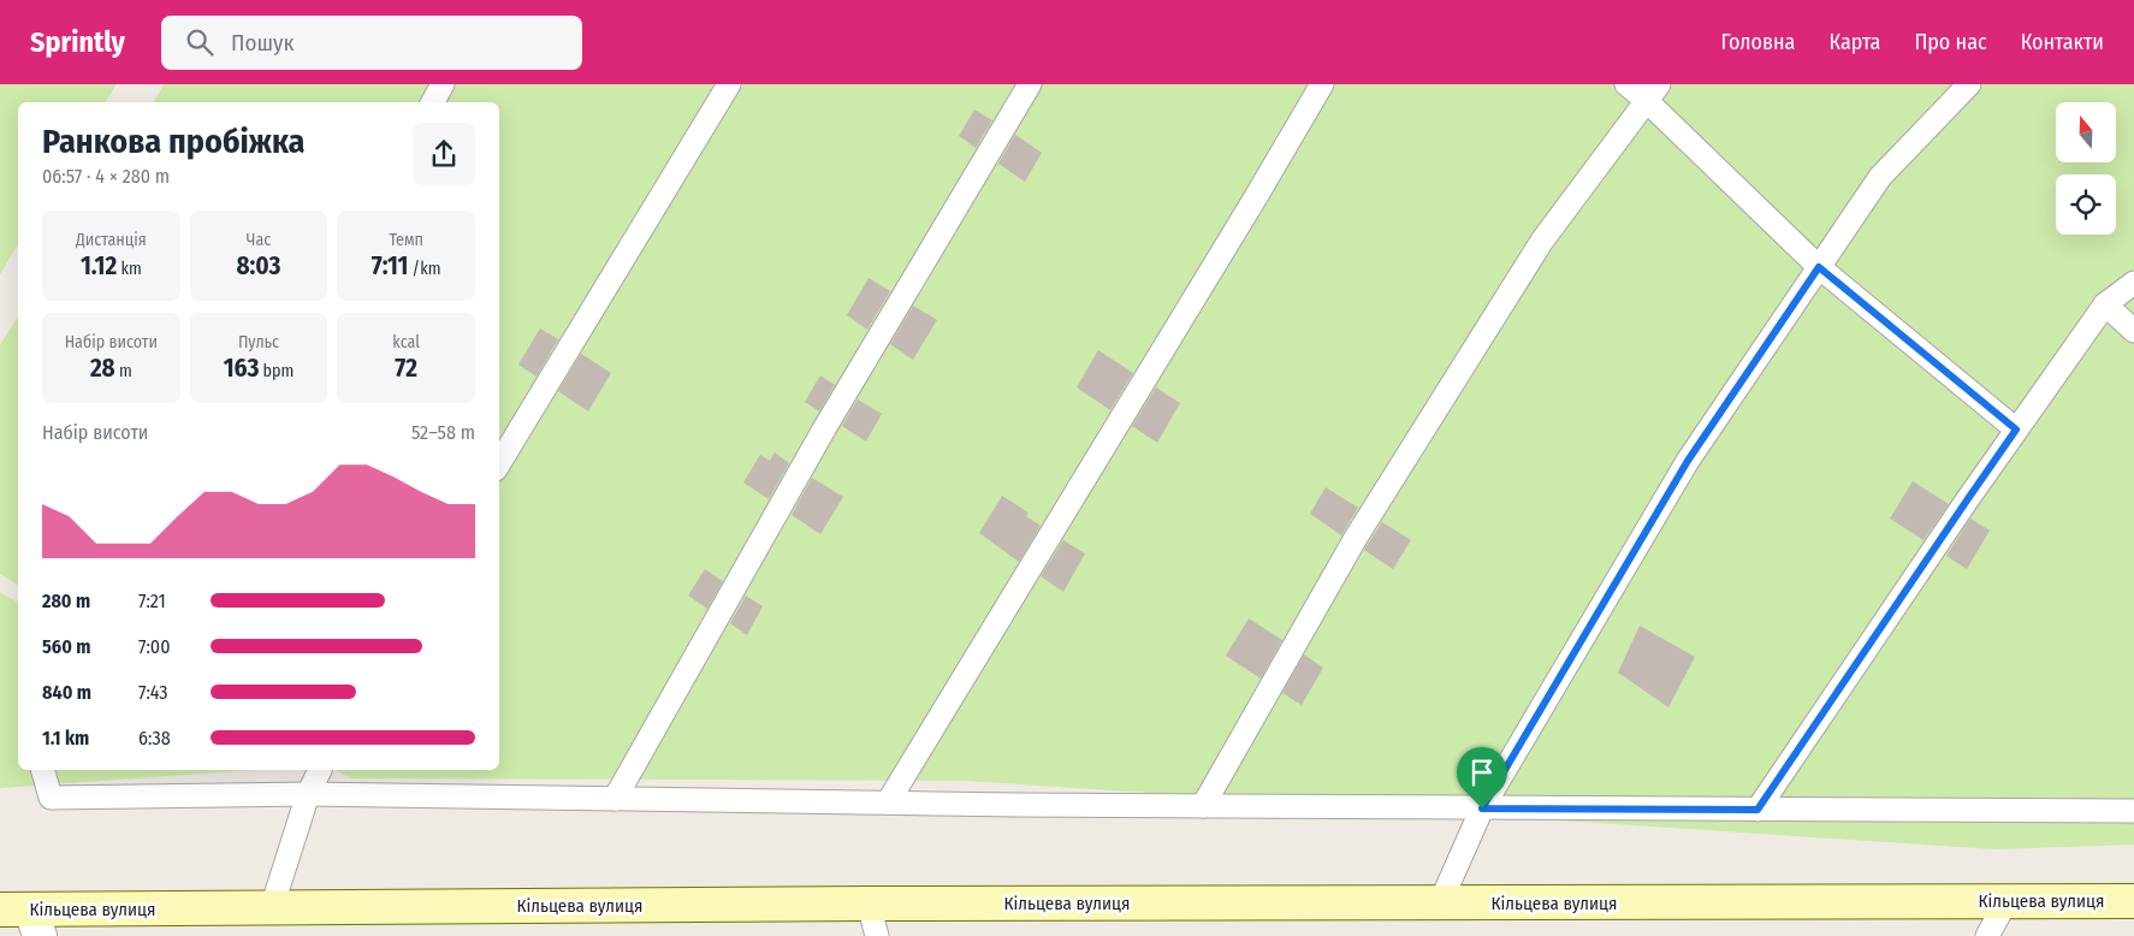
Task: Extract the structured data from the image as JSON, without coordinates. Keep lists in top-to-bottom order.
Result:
{
  "streets": {
    "main road": ["Кільцева вулиця"]
  },
  "north": "top",
  "page": {
    "header": "Sprintly",
    "search": "Пошук",
    "nav": [
      "Головна",
      "Карта",
      "Про нас",
      "Контакти"
    ],
    "heading": ["Ранкова пробіжка", "06:57 · 4 × 280 m"],
    "stats": [
      ["Дистанція", "1.12 km"],
      ["Час", "8:03"],
      ["Темп", "7:11 /km"],
      ["Набір висоти", "28 m"],
      ["Пульс", "163 bpm"],
      ["kcal", "72"]
    ],
    "chart": ["Набір висоти", "52–58 m"],
    "list": [
      {
        "name": "280 m",
        "note": "7:21"
      },
      {
        "name": "560 m",
        "note": "7:00"
      },
      {
        "name": "840 m",
        "note": "7:43"
      },
      {
        "name": "1.1 km",
        "note": "6:38"
      }
    ]
  }
}
